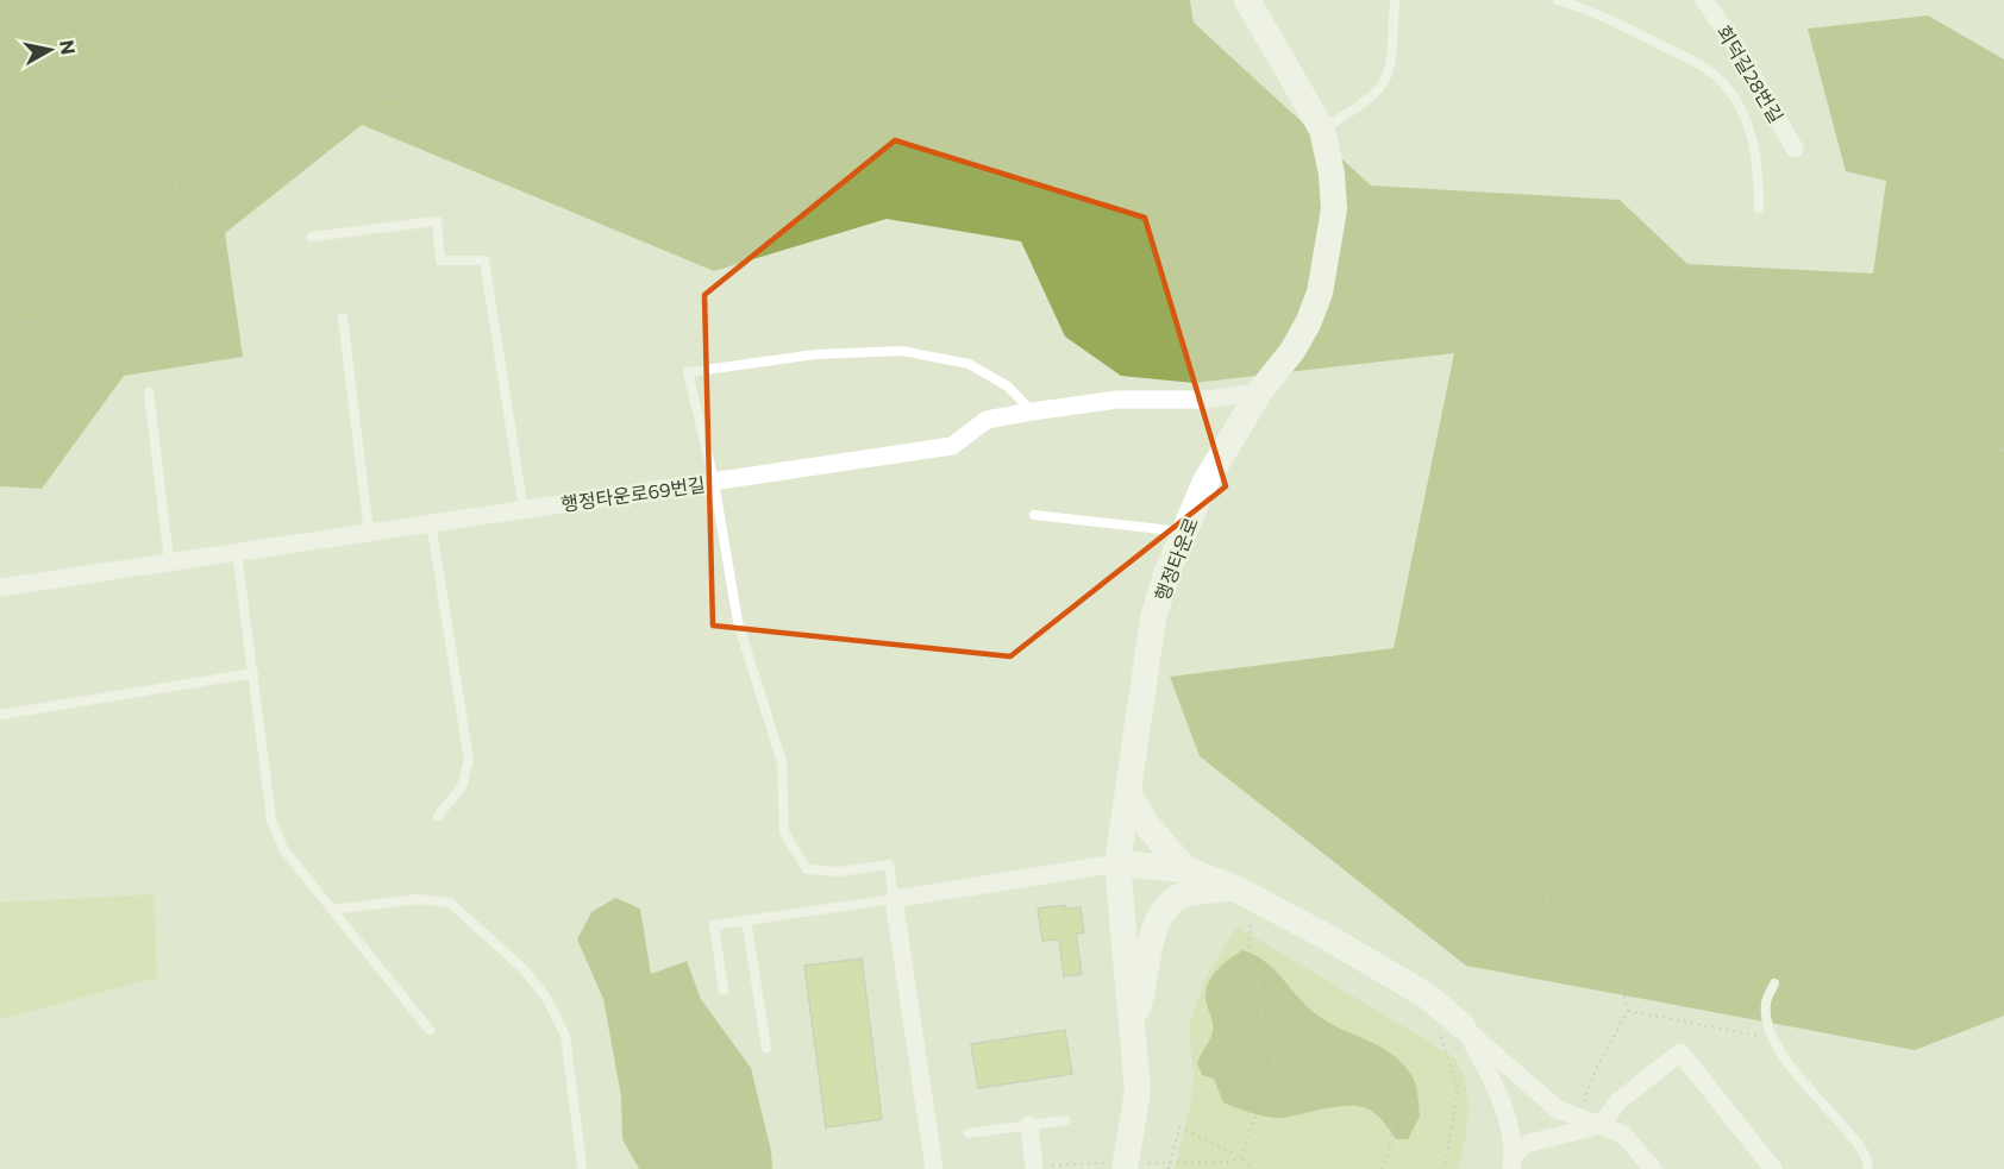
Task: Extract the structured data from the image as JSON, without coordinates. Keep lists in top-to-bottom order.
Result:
{
  "streets": {
    "street": ["회덕길28번길", "행정타운로69번길", "행정타운로"]
  },
  "crossings": [
    ["행정타운로69번길", "행정타운로"]
  ],
  "north": "right"
}
